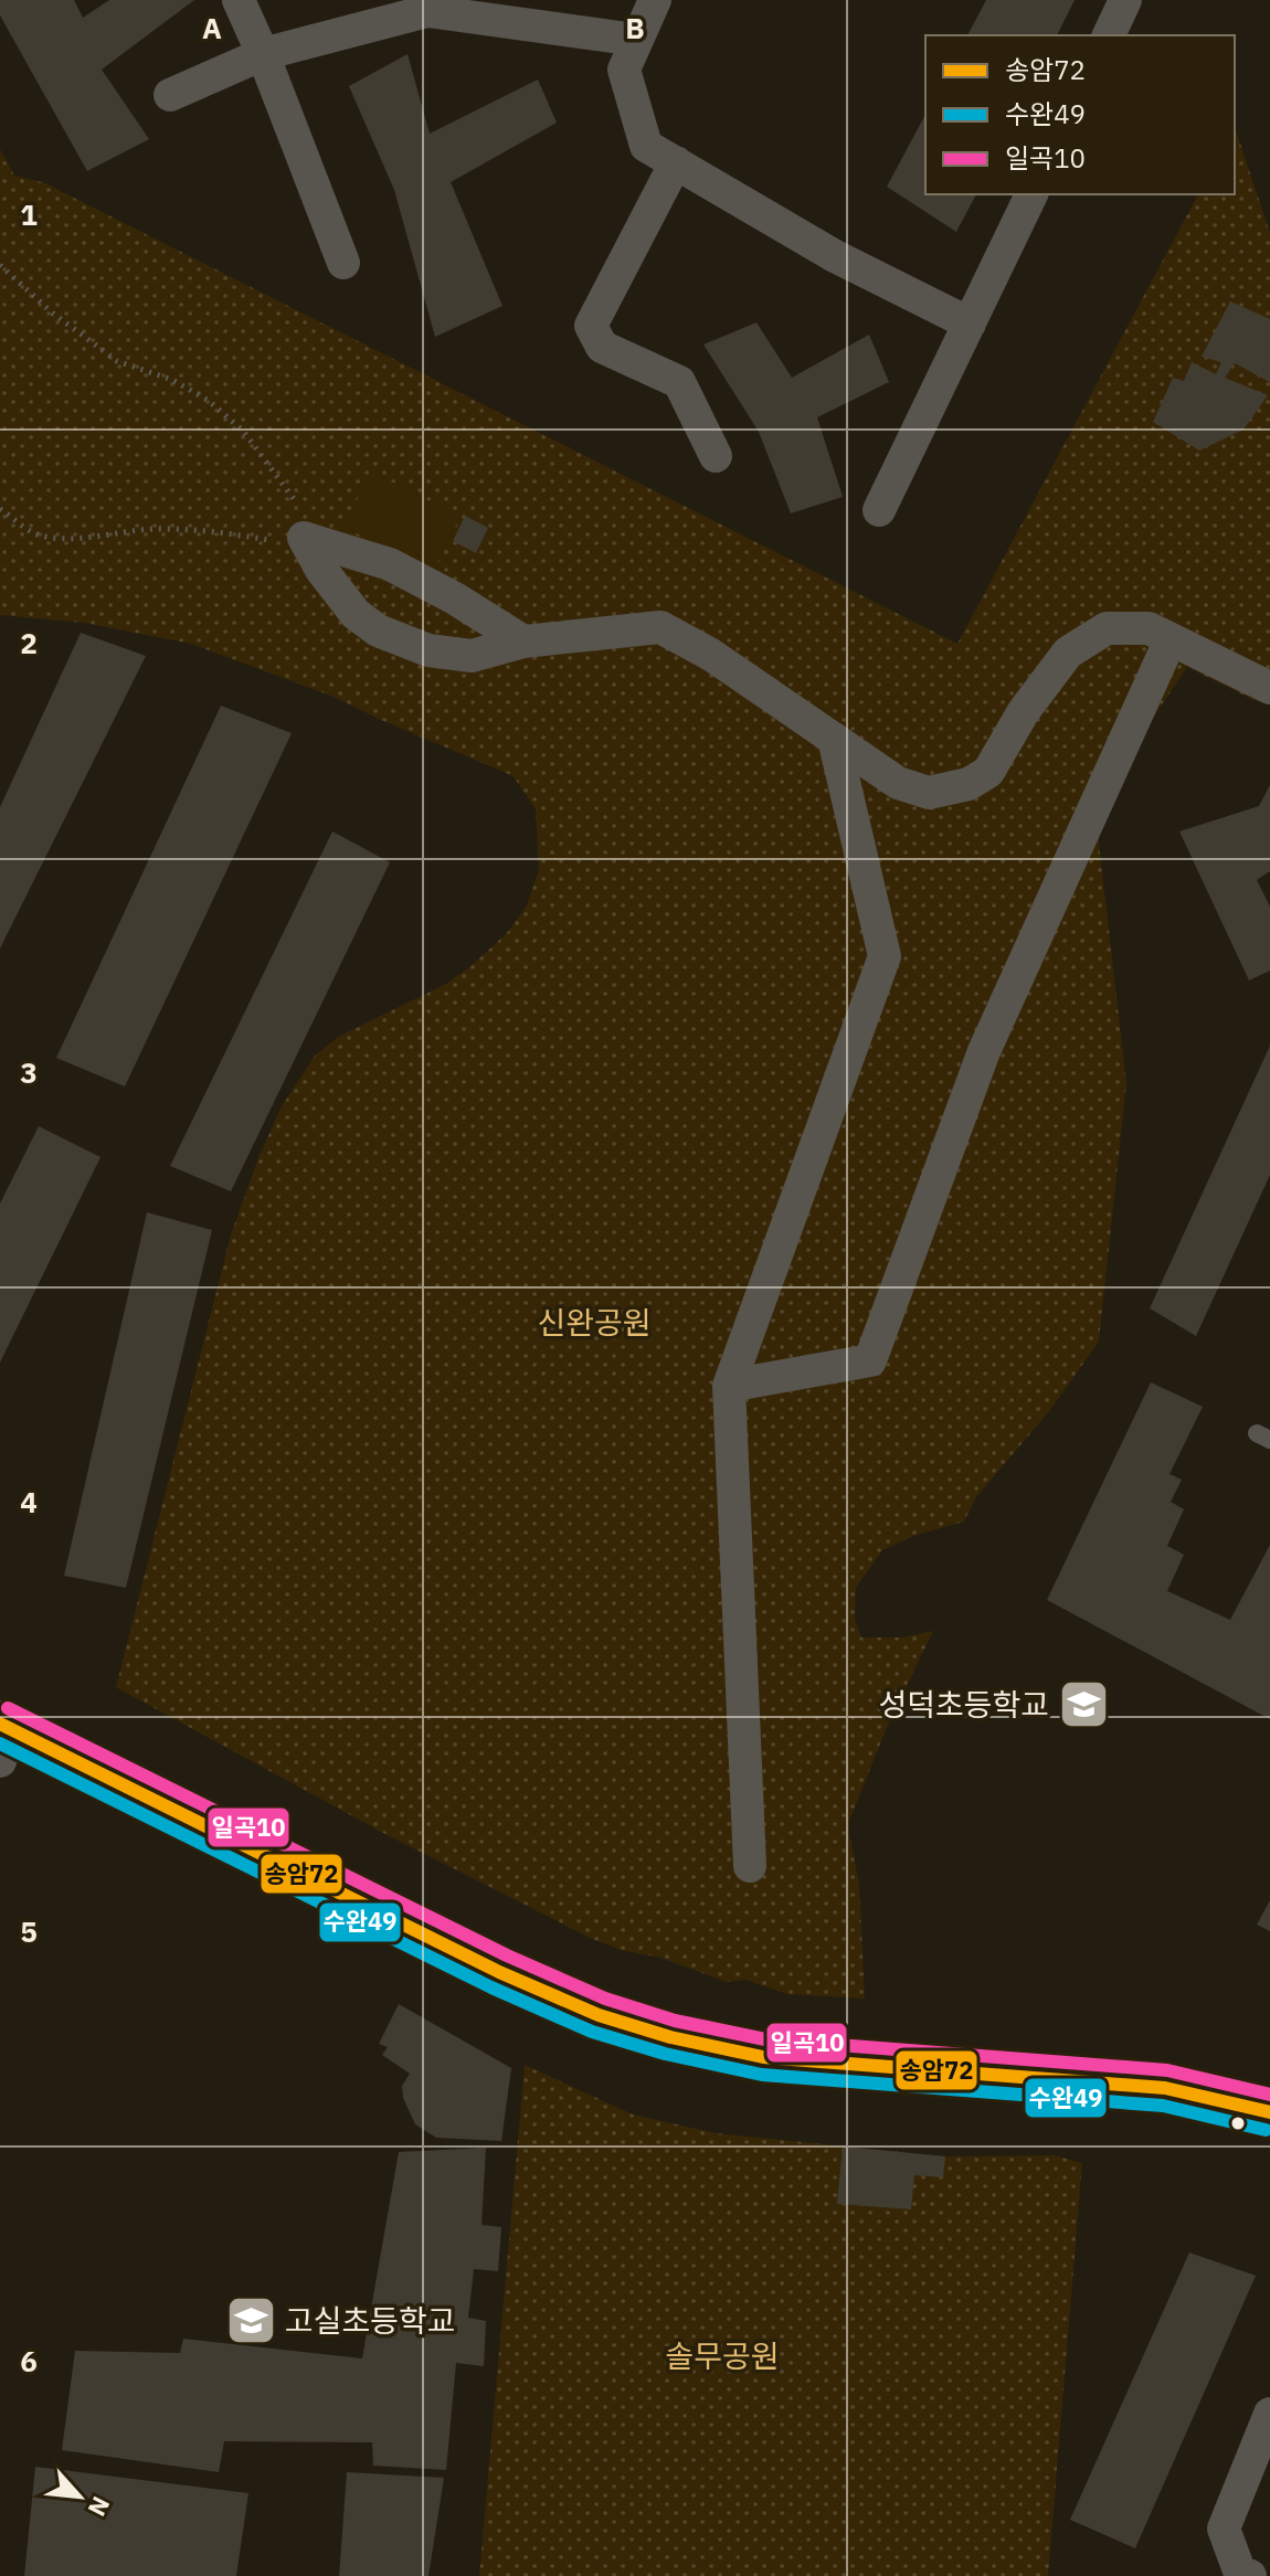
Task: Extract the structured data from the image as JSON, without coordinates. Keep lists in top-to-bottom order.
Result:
{
  "parks": ["신완공원", "솔무공원"],
  "places": {
    "school or university": ["성덕초등학교", "고실초등학교"]
  },
  "lines": ["transit line 일곡10", "transit line 송암72", "transit line 수완49"],
  "legend": ["송암72", "수완49", "일곡10"],
  "north": "bottom right",
  "grid": {
    "columns": ["A", "B"],
    "rows": [
      "1",
      "2",
      "3",
      "4",
      "5",
      "6"
    ]
  }
}
